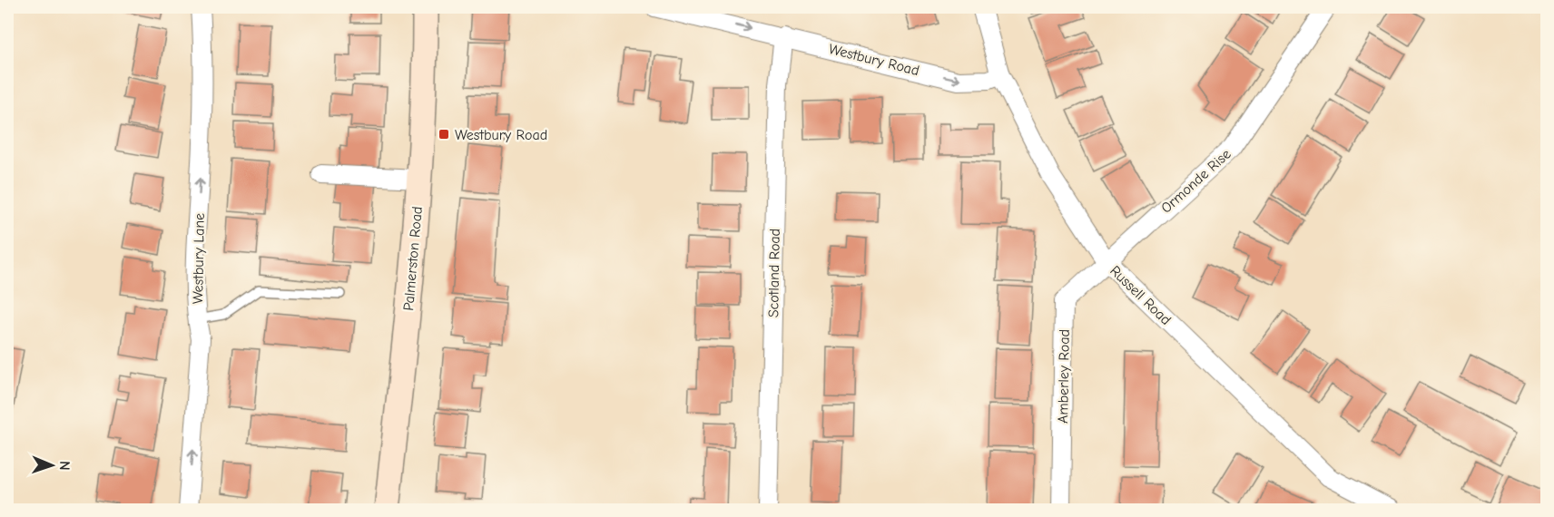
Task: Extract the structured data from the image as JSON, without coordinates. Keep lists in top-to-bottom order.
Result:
{
  "streets": {
    "main road": ["Palmerston Road"],
    "street": [
      "Westbury Road",
      "Ormonde Rise",
      "Westbury Lane",
      "Scotland Road",
      "Russell Road",
      "Amberley Road"
    ]
  },
  "crossings": [
    ["Westbury Road", "Scotland Road"],
    ["Westbury Road", "Russell Road"],
    ["Ormonde Rise", "Russell Road"],
    ["Ormonde Rise", "Amberley Road"],
    ["Russell Road", "Amberley Road"]
  ],
  "one_way": ["Westbury Road", "Westbury Lane"],
  "places": {
    "transit": ["Westbury Road"]
  },
  "north": "right"
}
